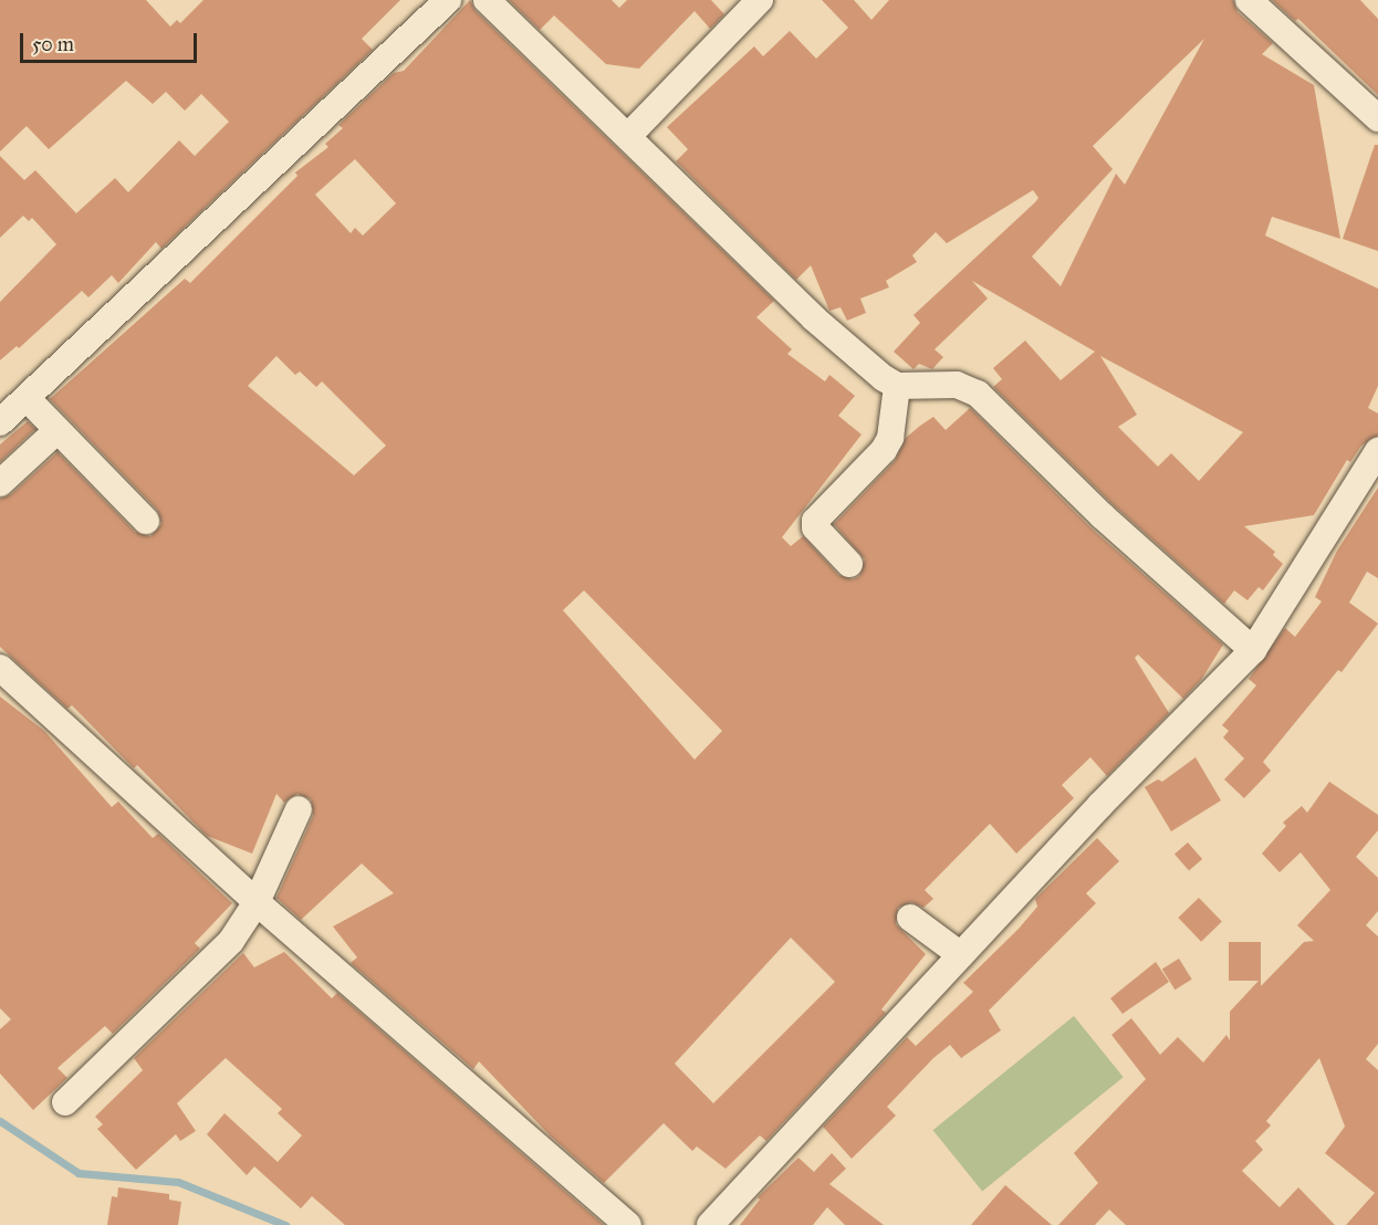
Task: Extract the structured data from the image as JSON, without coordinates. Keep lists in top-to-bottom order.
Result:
{
  "scale_bar": "50 m"
}
